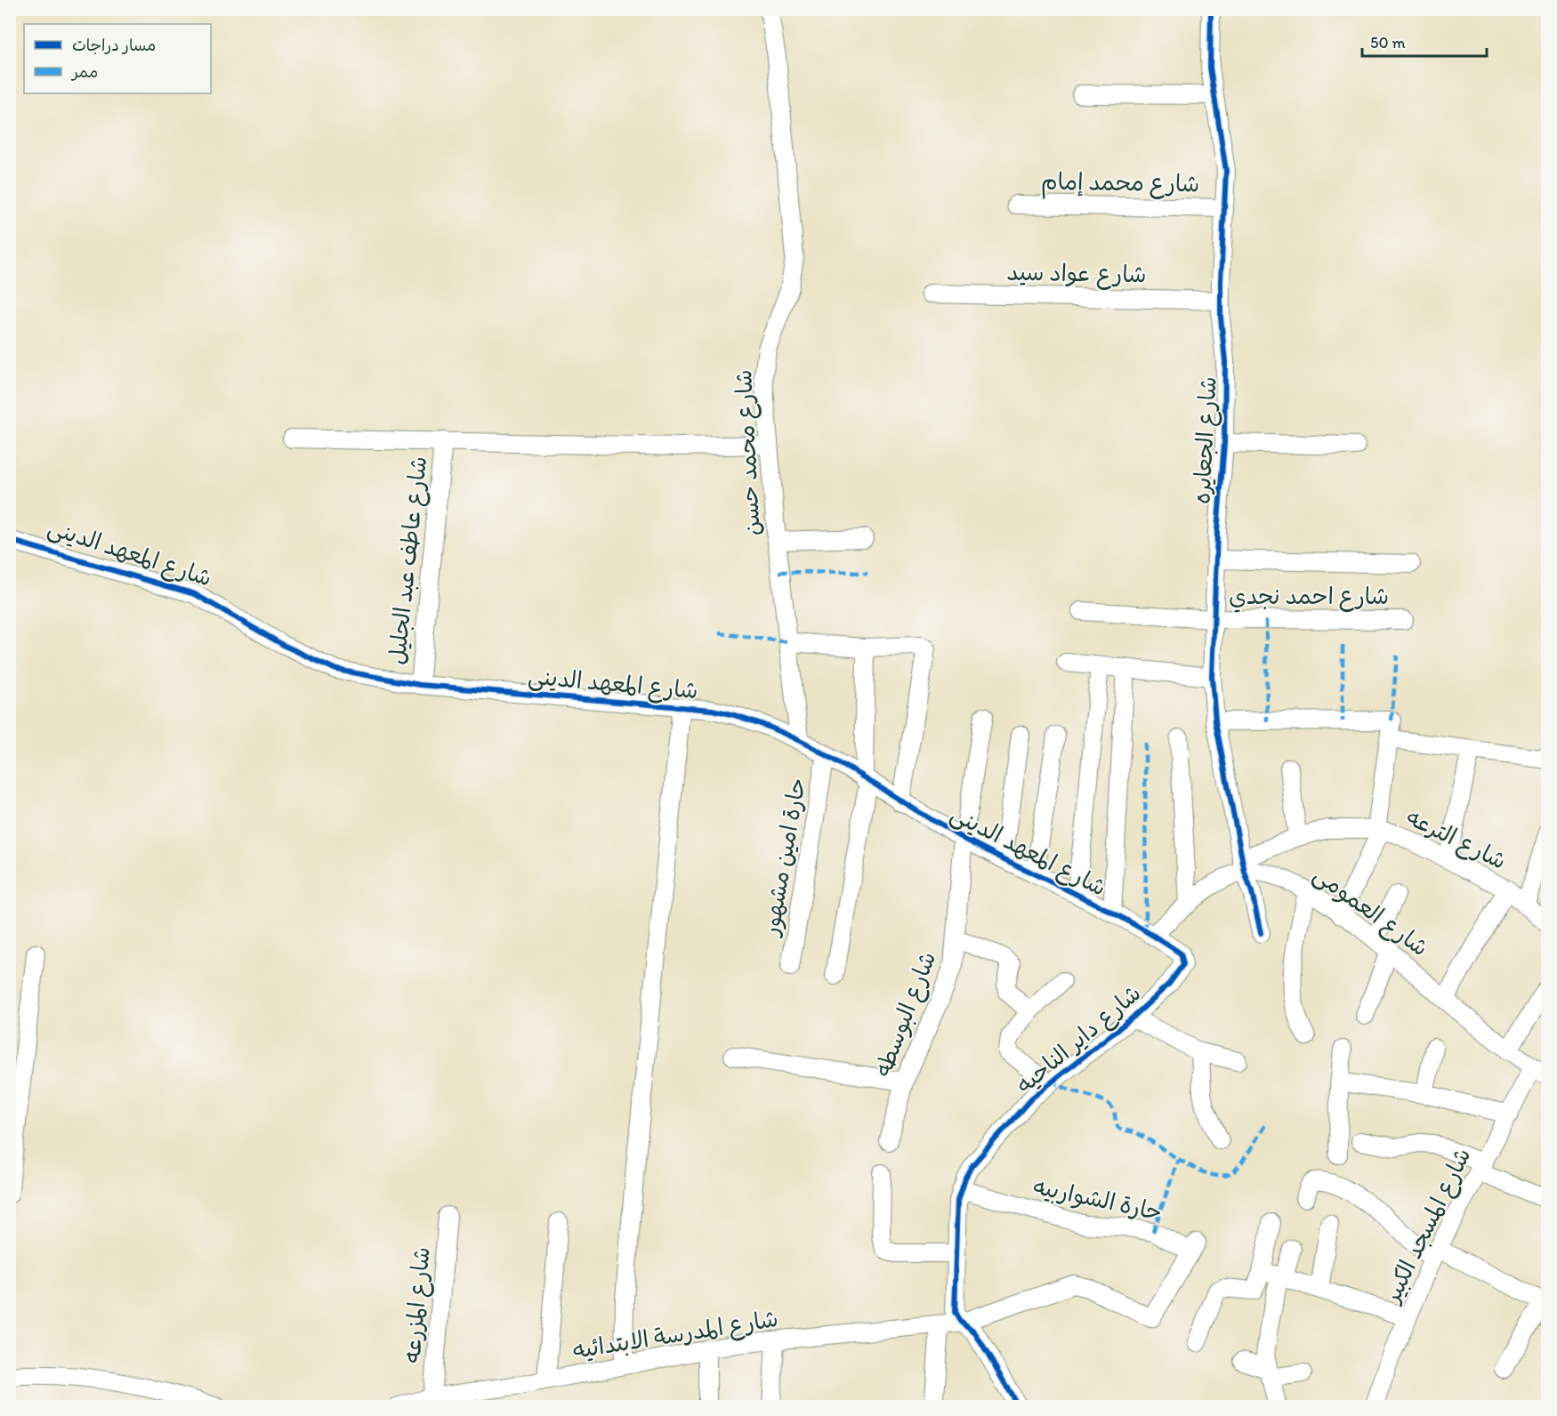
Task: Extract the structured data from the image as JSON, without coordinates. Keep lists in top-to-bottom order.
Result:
{
  "streets": {
    "street": [
      "شارع محمد إمام",
      "شارع عواد سيد",
      "شارع الجعايره",
      "شارع محمد حسن",
      "شارع المعهد الدينى",
      "شارع عاطف عبد الجليل",
      "شارع احمد نجدي",
      "شارع الترعه",
      "حارة امين مشهور",
      "شارع العمومى",
      "شارع البوسطه",
      "شارع داير الناحيه",
      "حارة الشواربيه",
      "شارع المسجد الكبير",
      "شارع المزرعه",
      "شارع المدرسة الابتدائيه"
    ]
  },
  "crossings": [
    ["شارع محمد إمام", "شارع الجعايره"],
    ["شارع عواد سيد", "شارع الجعايره"],
    ["شارع الجعايره", "شارع احمد نجدي"],
    ["شارع الجعايره", "شارع الترعه"],
    ["شارع الجعايره", "شارع العمومى"],
    ["شارع محمد حسن", "شارع المعهد الدينى"],
    ["شارع المعهد الدينى", "شارع عاطف عبد الجليل"],
    ["شارع المعهد الدينى", "حارة امين مشهور"],
    ["شارع المعهد الدينى", "شارع العمومى"],
    ["شارع المعهد الدينى", "شارع البوسطه"],
    ["شارع المعهد الدينى", "شارع داير الناحيه"],
    ["شارع الترعه", "شارع العمومى"],
    ["شارع العمومى", "شارع المسجد الكبير"],
    ["شارع داير الناحيه", "حارة الشواربيه"],
    ["شارع داير الناحيه", "شارع المدرسة الابتدائيه"],
    ["حارة الشواربيه", "شارع المدرسة الابتدائيه"],
    ["شارع المزرعه", "شارع المدرسة الابتدائيه"]
  ],
  "legend": ["مسار دراجات", "ممر"],
  "scale_bar": "50 m"
}
